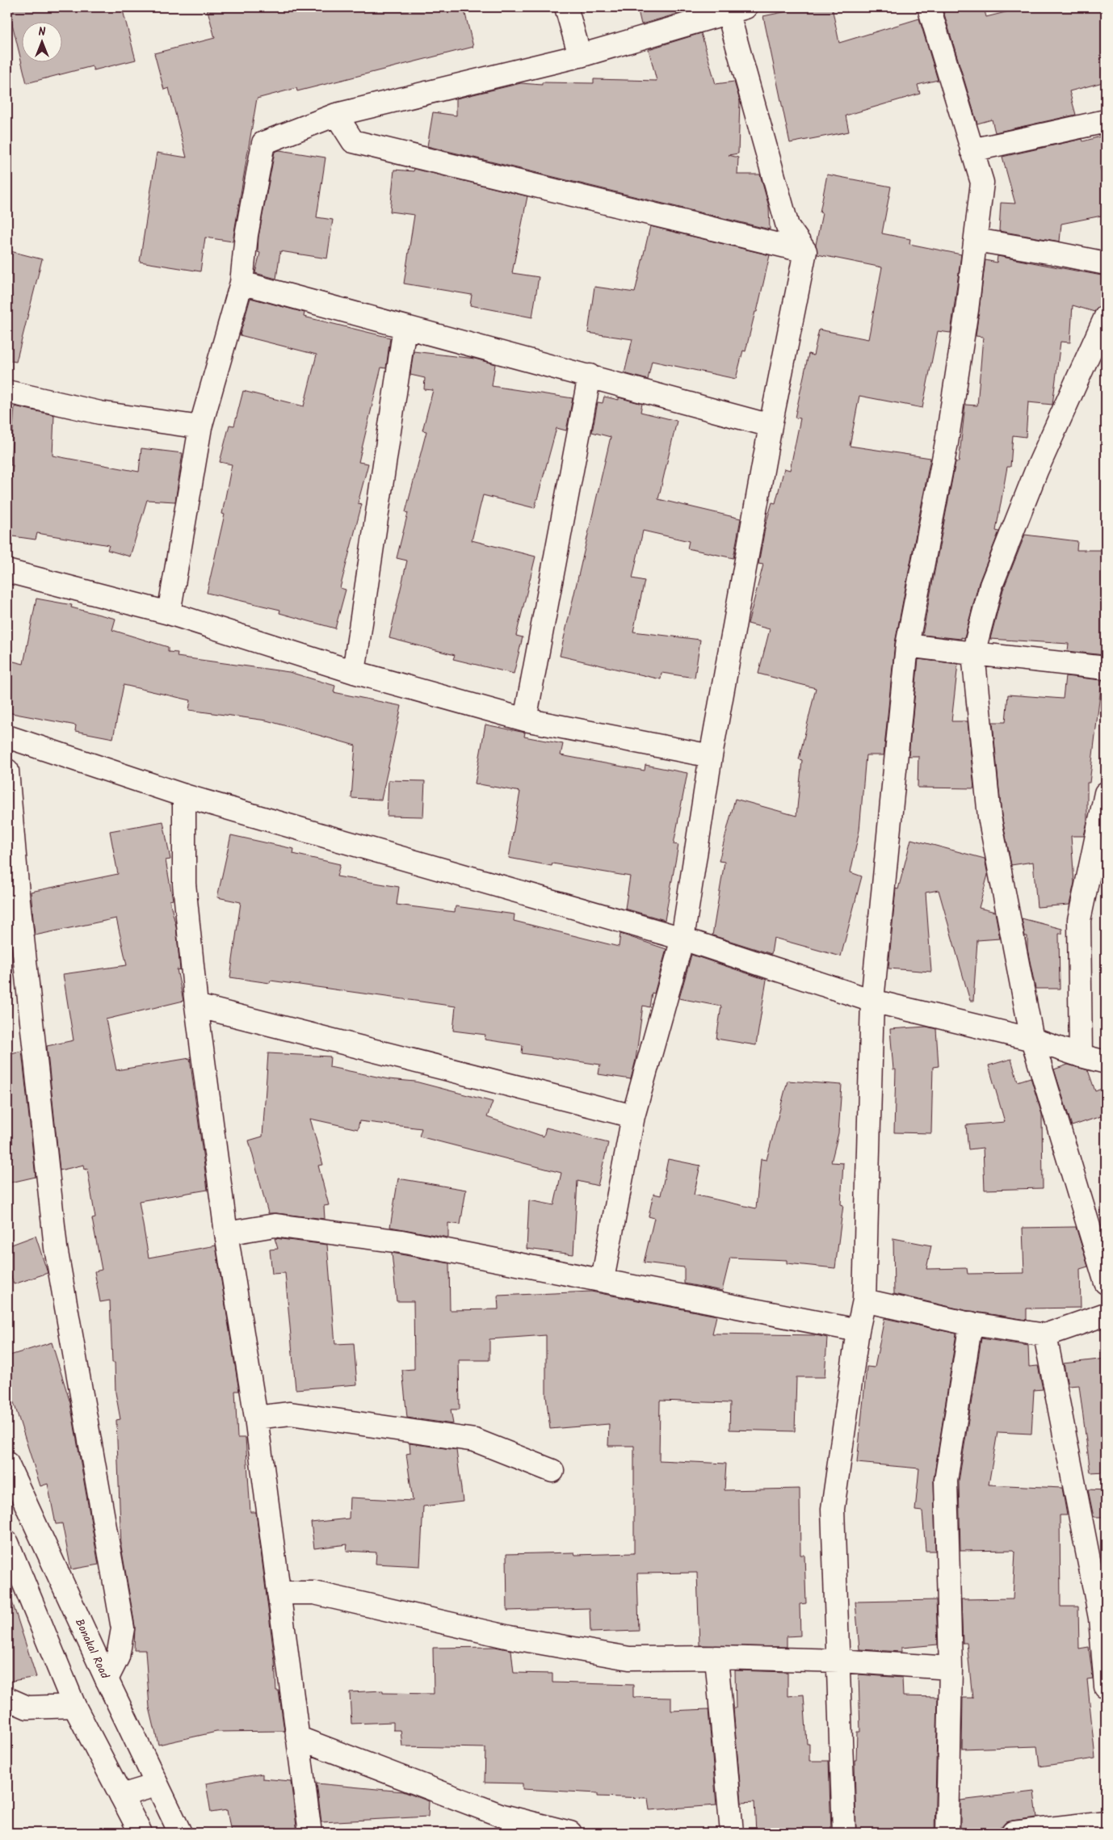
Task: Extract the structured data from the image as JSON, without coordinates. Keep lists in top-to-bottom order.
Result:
{
  "streets": {
    "street": ["Bonakal Road"]
  },
  "north": "top"
}
